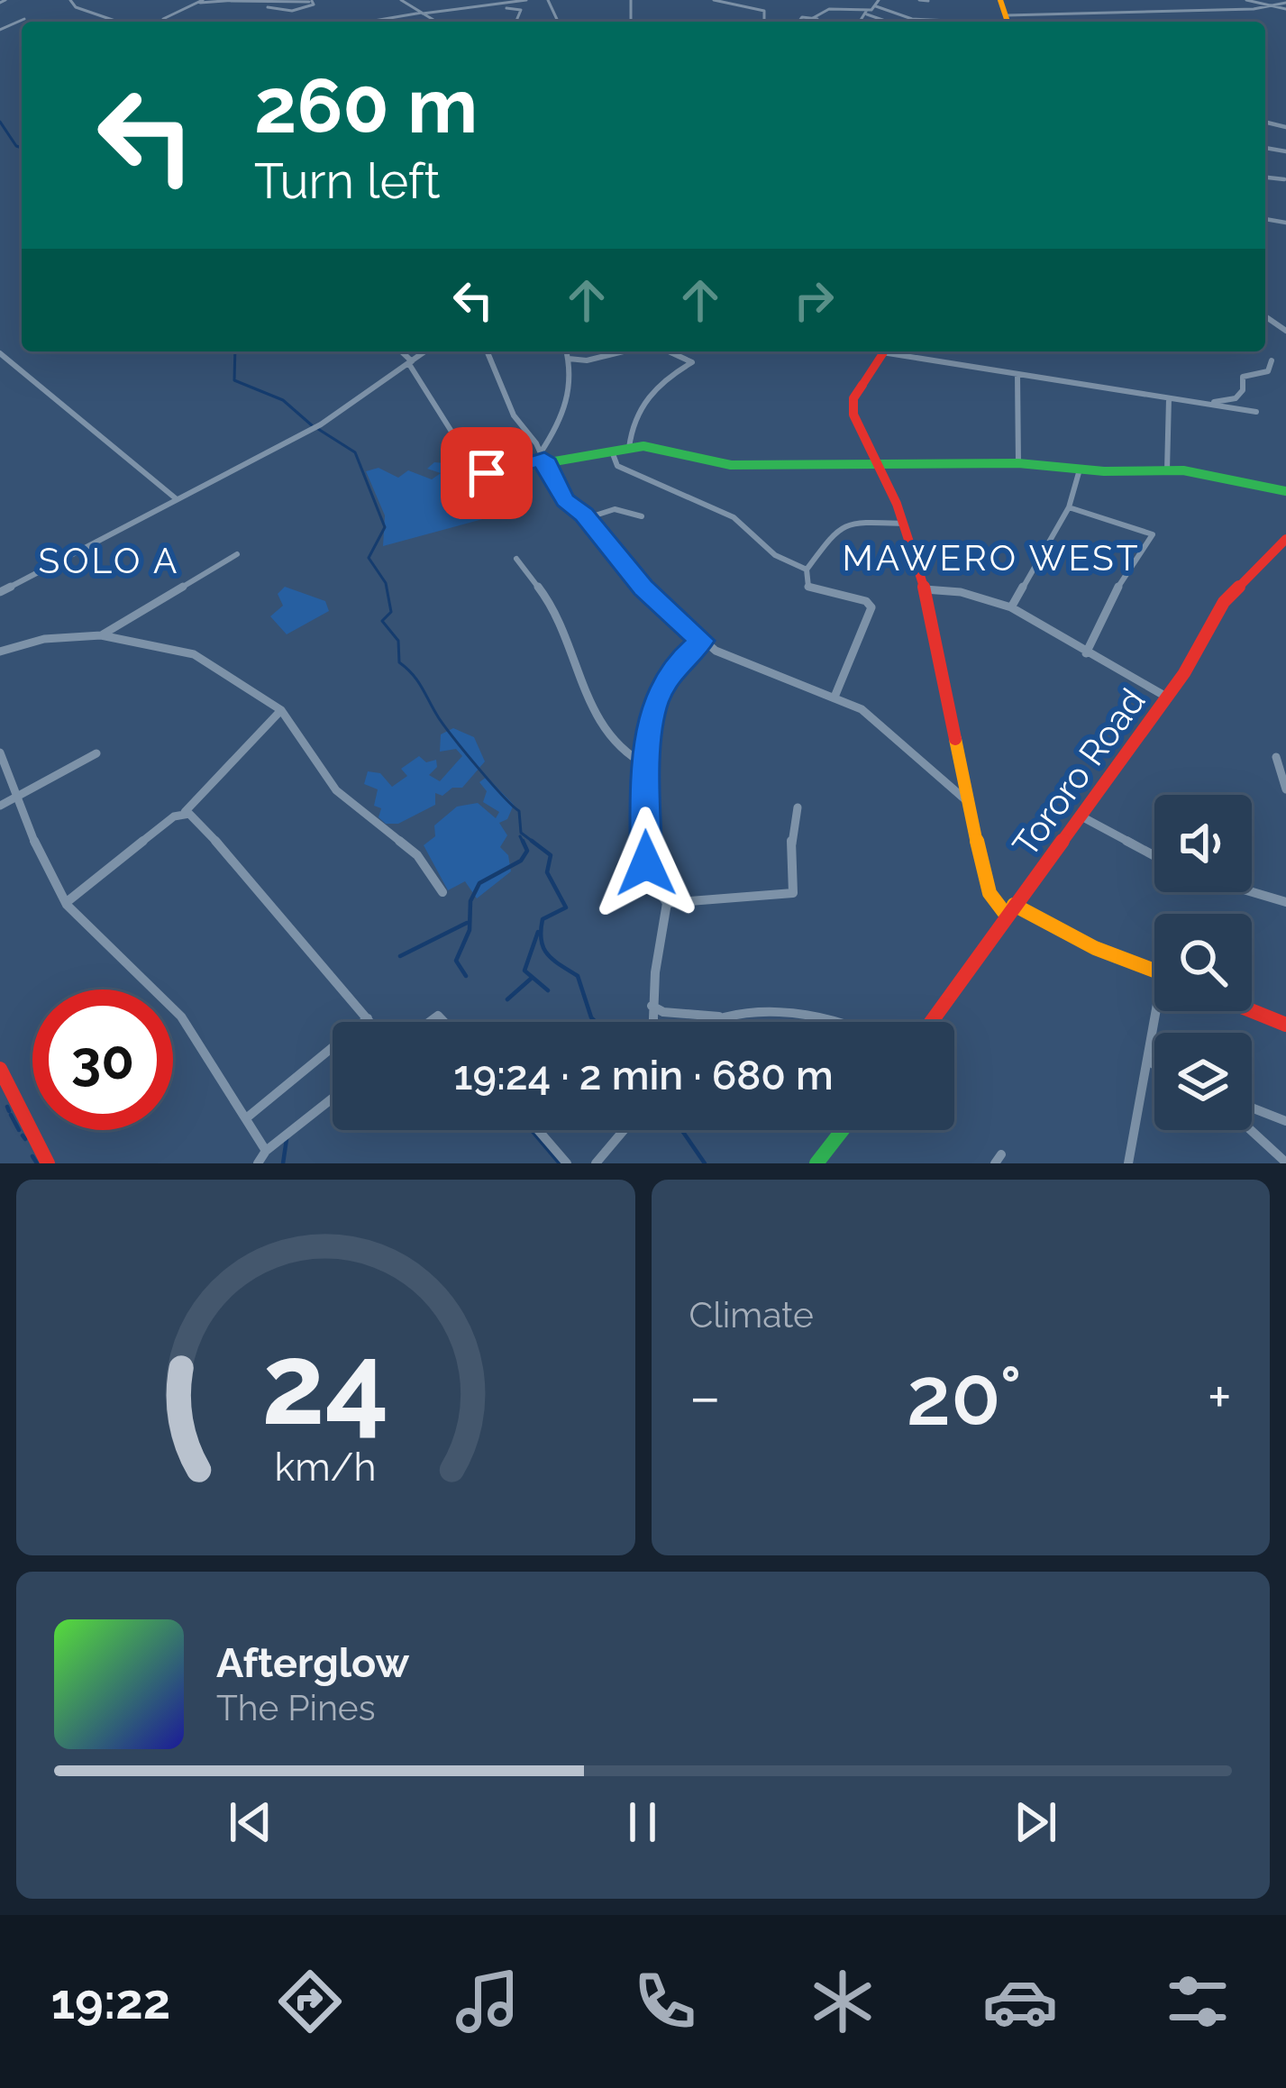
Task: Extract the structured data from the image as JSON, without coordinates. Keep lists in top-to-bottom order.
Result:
{
  "streets": {
    "main road": ["Tororo Road"]
  },
  "districts": ["MAWERO WEST", "SOLO A"],
  "page": {
    "turn": ["260 m", "Turn left"],
    "limit": "30",
    "trip": "19:24 · 2 min · 680 m",
    "tile": "Climate",
    "heat": ["−", "20°", "+"],
    "song": ["Afterglow", "The Pines"],
    "tabs": "19:22",
    "gauge": ["24", "km/h"]
  }
}
